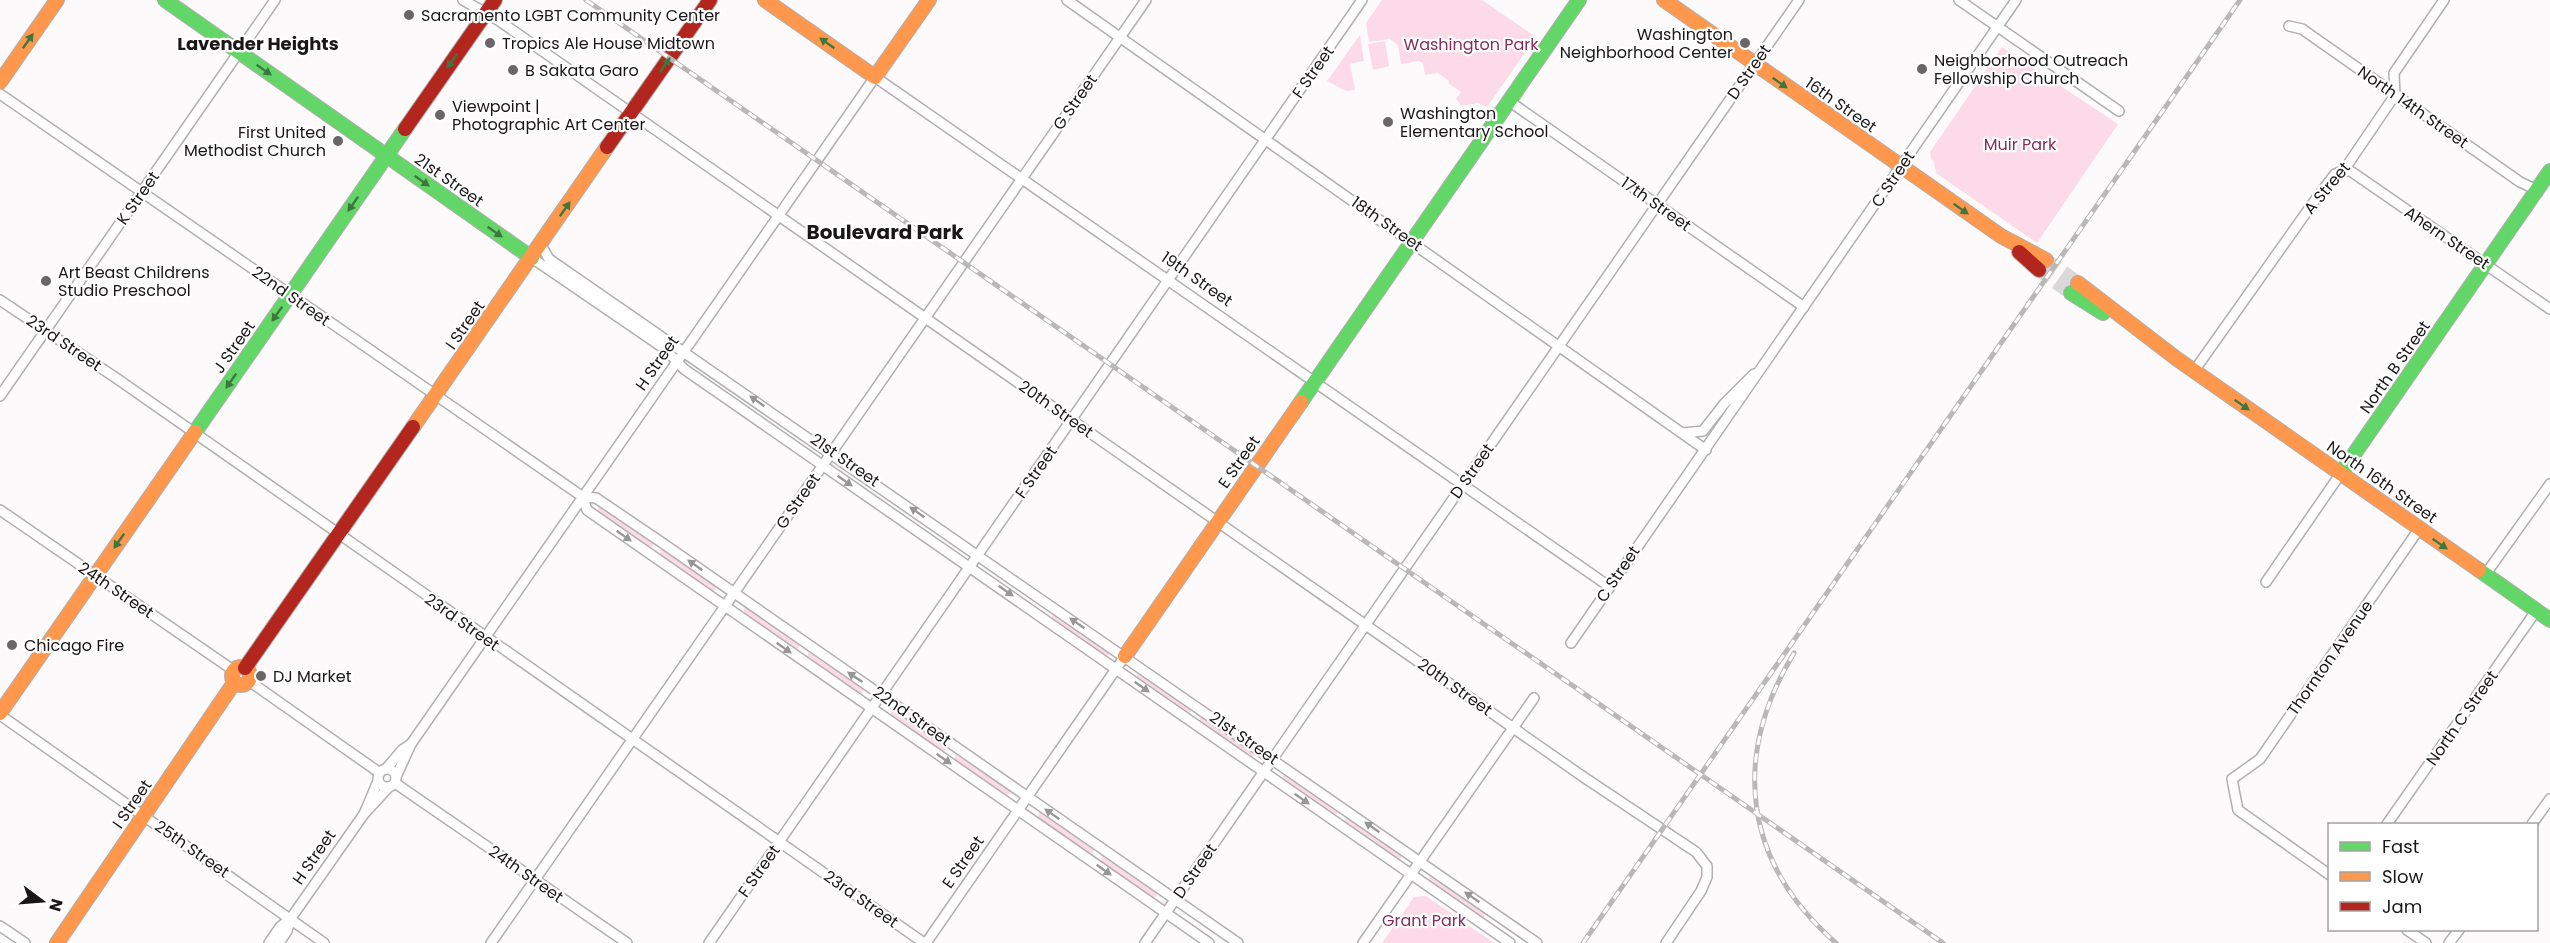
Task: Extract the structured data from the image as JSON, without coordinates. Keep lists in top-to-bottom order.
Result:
{
  "streets": {
    "main road": [
      "16th Street",
      "21st Street",
      "19th Street",
      "I Street",
      "J Street",
      "H Street",
      "North B Street",
      "E Street",
      "North 16th Street"
    ],
    "street": [
      "F Street",
      "D Street",
      "G Street",
      "North 14th Street",
      "C Street",
      "A Street",
      "K Street",
      "17th Street",
      "18th Street",
      "Ahern Street",
      "22nd Street",
      "23rd Street",
      "20th Street",
      "24th Street",
      "Thornton Avenue",
      "North C Street",
      "25th Street"
    ]
  },
  "crossings": [
    ["F Street", "21st Street"],
    ["F Street", "18th Street"],
    ["F Street", "19th Street"],
    ["F Street", "22nd Street"],
    ["F Street", "23rd Street"],
    ["F Street", "20th Street"],
    ["D Street", "16th Street"],
    ["D Street", "21st Street"],
    ["D Street", "17th Street"],
    ["D Street", "18th Street"],
    ["D Street", "19th Street"],
    ["D Street", "22nd Street"],
    ["D Street", "20th Street"],
    ["G Street", "21st Street"],
    ["G Street", "18th Street"],
    ["G Street", "19th Street"],
    ["G Street", "22nd Street"],
    ["G Street", "23rd Street"],
    ["G Street", "20th Street"],
    ["G Street", "24th Street"],
    ["16th Street", "C Street"],
    ["North 14th Street", "A Street"],
    ["North 14th Street", "North B Street"],
    ["C Street", "17th Street"],
    ["C Street", "18th Street"],
    ["C Street", "19th Street"],
    ["21st Street", "K Street"],
    ["21st Street", "I Street"],
    ["21st Street", "J Street"],
    ["21st Street", "H Street"],
    ["21st Street", "E Street"],
    ["A Street", "Ahern Street"],
    ["A Street", "North 16th Street"],
    ["K Street", "22nd Street"],
    ["K Street", "23rd Street"],
    ["17th Street", "E Street"],
    ["18th Street", "E Street"],
    ["Ahern Street", "North B Street"],
    ["19th Street", "H Street"],
    ["19th Street", "E Street"],
    ["22nd Street", "I Street"],
    ["22nd Street", "J Street"],
    ["22nd Street", "H Street"],
    ["22nd Street", "E Street"],
    ["I Street", "23rd Street"],
    ["I Street", "20th Street"],
    ["I Street", "24th Street"],
    ["I Street", "25th Street"],
    ["23rd Street", "J Street"],
    ["23rd Street", "H Street"],
    ["23rd Street", "E Street"],
    ["J Street", "20th Street"],
    ["J Street", "24th Street"],
    ["J Street", "25th Street"],
    ["H Street", "20th Street"],
    ["H Street", "24th Street"],
    ["H Street", "25th Street"],
    ["North B Street", "North 16th Street"],
    ["20th Street", "E Street"],
    ["North 16th Street", "Thornton Avenue"],
    ["North 16th Street", "North C Street"]
  ],
  "one_way": ["16th Street", "J Street", "North 16th Street"],
  "districts": ["Lavender Heights", "Boulevard Park"],
  "parks": ["Washington Park", "Muir Park", "Grant Park"],
  "places": [
    "Sacramento LGBT Community Center",
    "Tropics Ale House Midtown",
    "Washington Neighborhood Center",
    "Neighborhood Outreach Fellowship Church",
    "B Sakata Garo",
    "Viewpoint | Photographic Art Center",
    "Washington Elementary School",
    "First United Methodist Church",
    "Art Beast Childrens Studio Preschool",
    "Chicago Fire",
    "DJ Market"
  ],
  "legend": ["Fast", "Slow", "Jam"],
  "north": "right"
}
